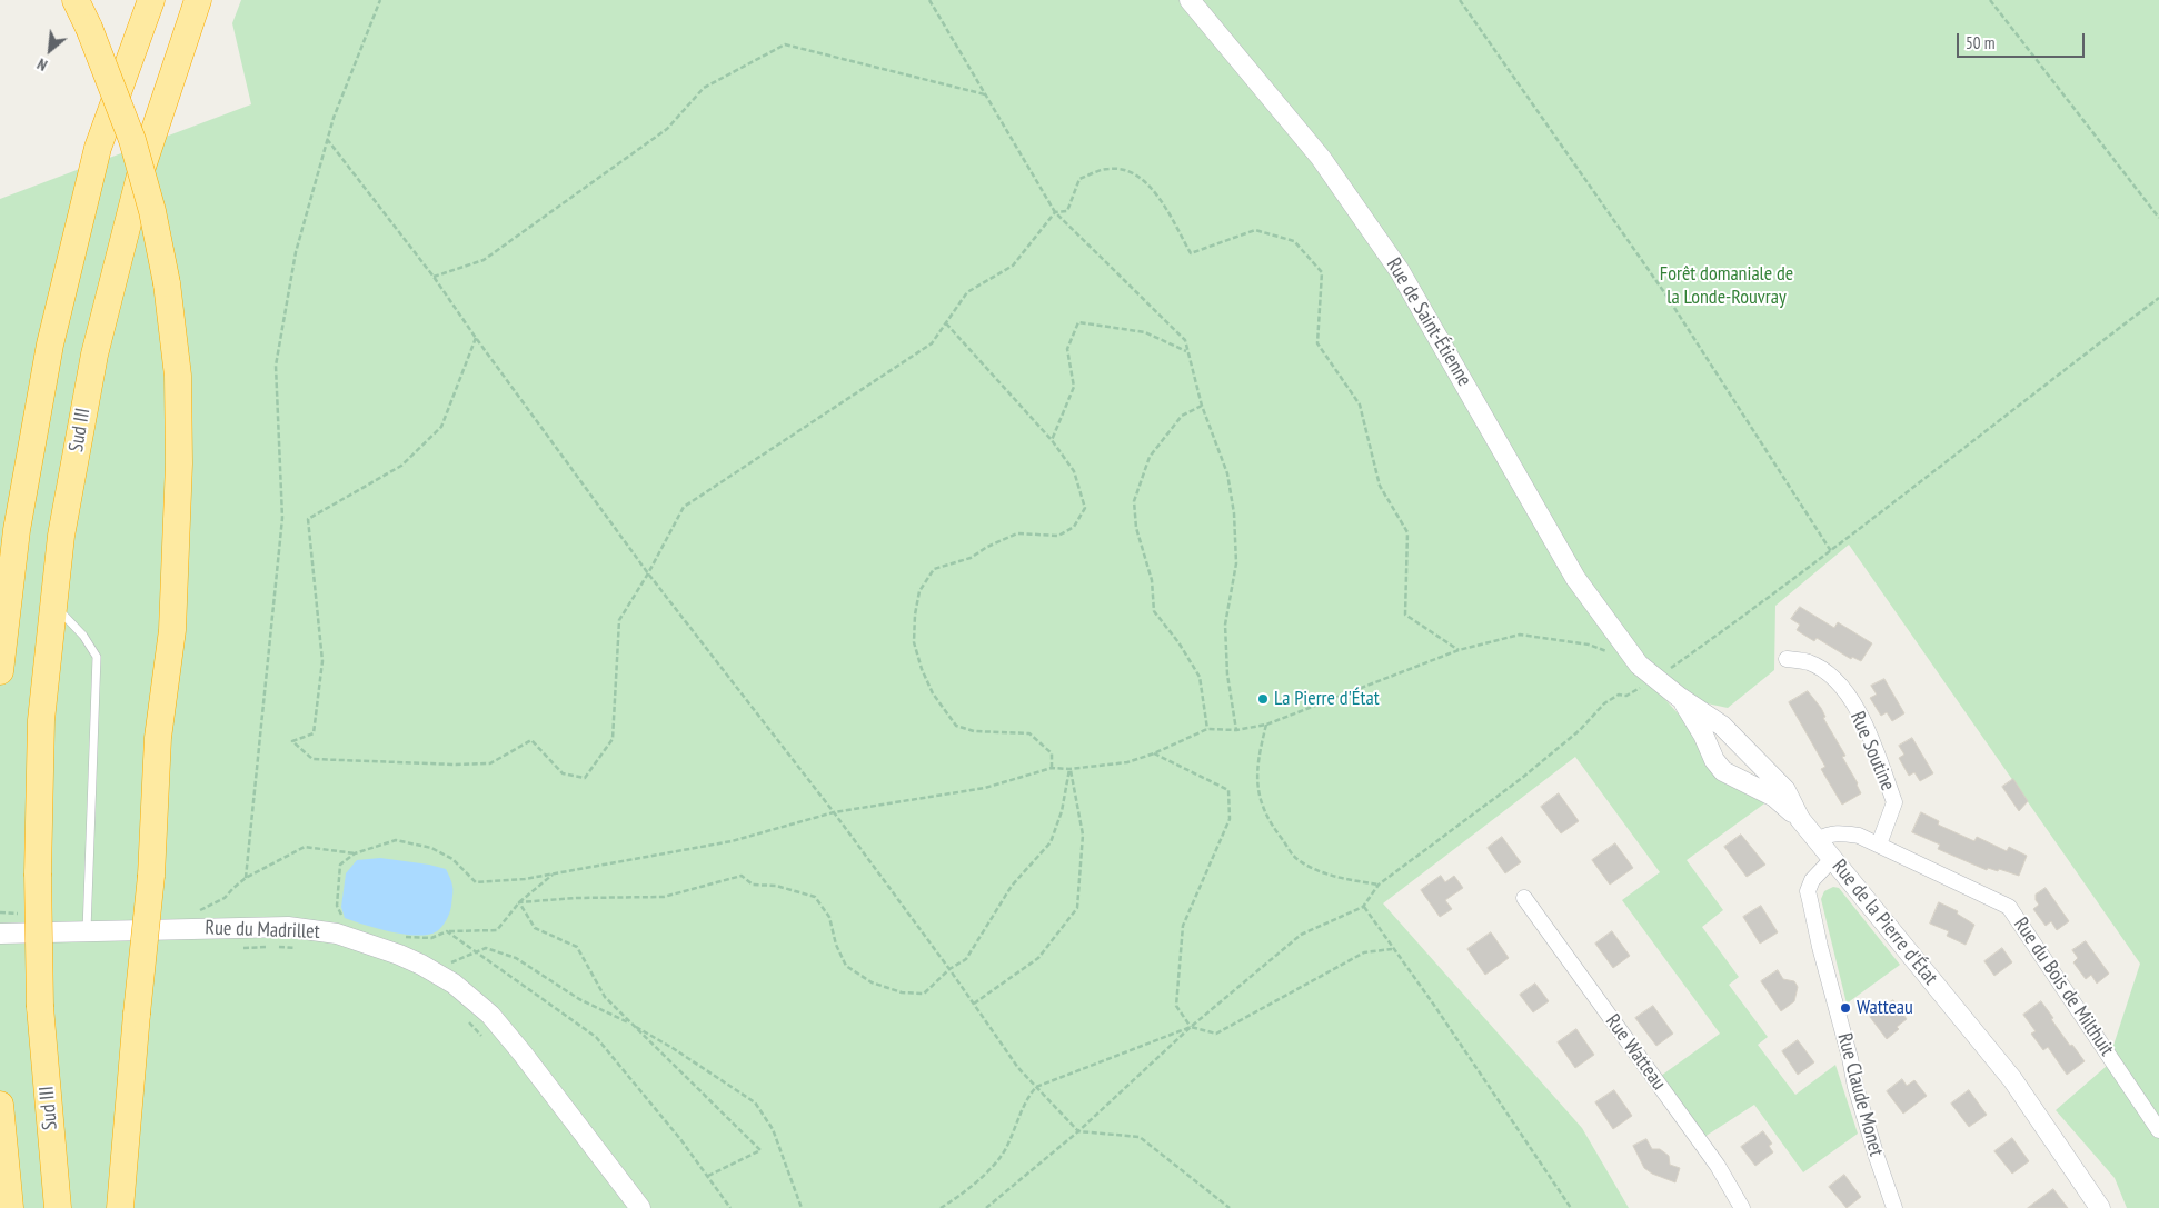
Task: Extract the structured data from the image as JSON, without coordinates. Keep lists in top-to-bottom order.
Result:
{
  "streets": {
    "highway": ["Sud III"],
    "street": [
      "Rue de Saint-Étienne",
      "Rue Soutine",
      "Rue de la Pierre d'État",
      "Rue du Madrillet",
      "Rue du Bois de Milthuit",
      "Rue Watteau",
      "Rue Claude Monet"
    ]
  },
  "crossings": [
    ["Rue de Saint-Étienne", "Rue de la Pierre d'État"],
    ["Rue Soutine", "Rue du Bois de Milthuit"],
    ["Rue de la Pierre d'État", "Rue du Bois de Milthuit"],
    ["Rue de la Pierre d'État", "Rue Claude Monet"]
  ],
  "parks": ["Forêt domaniale de la Londe-Rouvray"],
  "places": ["La Pierre d'État", "Watteau"],
  "scale_bar": "50 m",
  "north": "bottom left"
}
